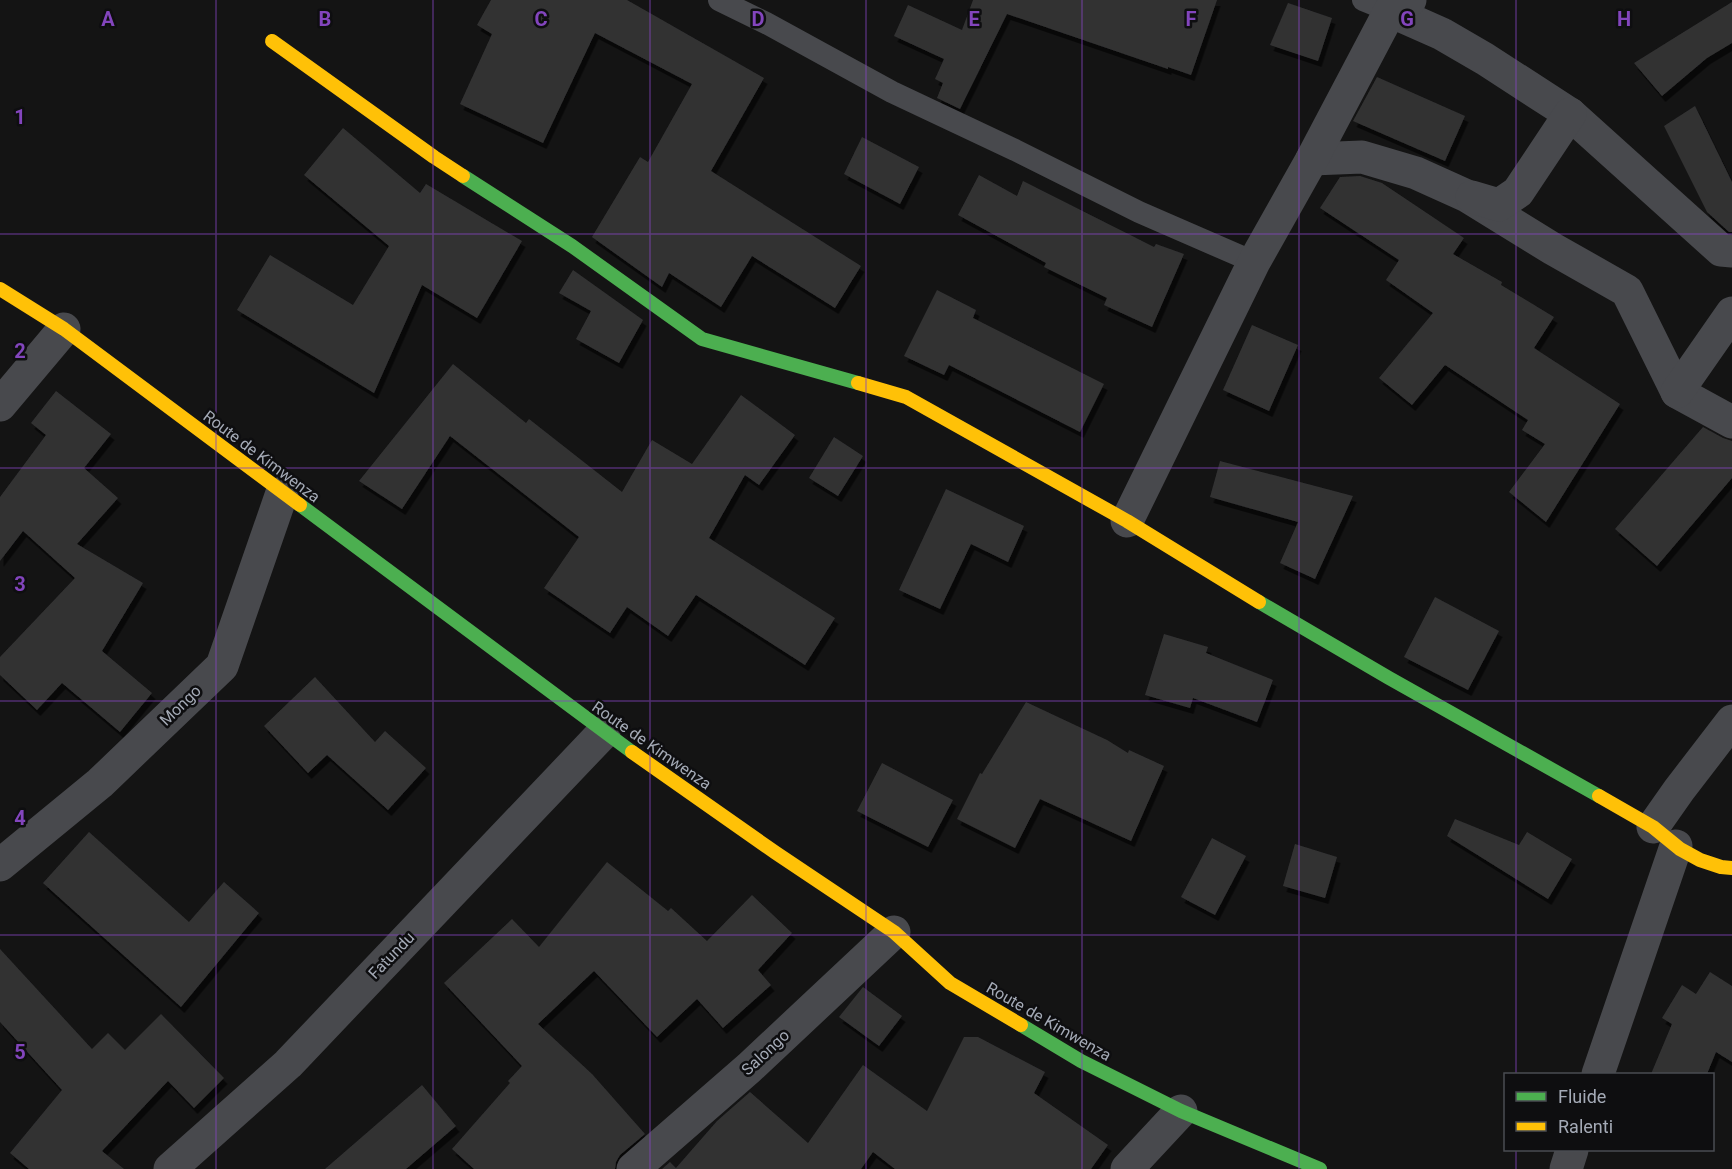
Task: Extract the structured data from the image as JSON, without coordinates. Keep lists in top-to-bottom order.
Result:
{
  "streets": {
    "street": [
      "Route de Kimwenza",
      "Mongo",
      "Fatundu",
      "Salongo"
    ]
  },
  "crossings": [
    ["Route de Kimwenza", "Mongo"],
    ["Route de Kimwenza", "Fatundu"],
    ["Route de Kimwenza", "Salongo"]
  ],
  "legend": ["Fluide", "Ralenti"],
  "grid": {
    "columns": [
      "A",
      "B",
      "C",
      "D",
      "E",
      "F",
      "G",
      "H"
    ],
    "rows": [
      "1",
      "2",
      "3",
      "4",
      "5"
    ]
  }
}
